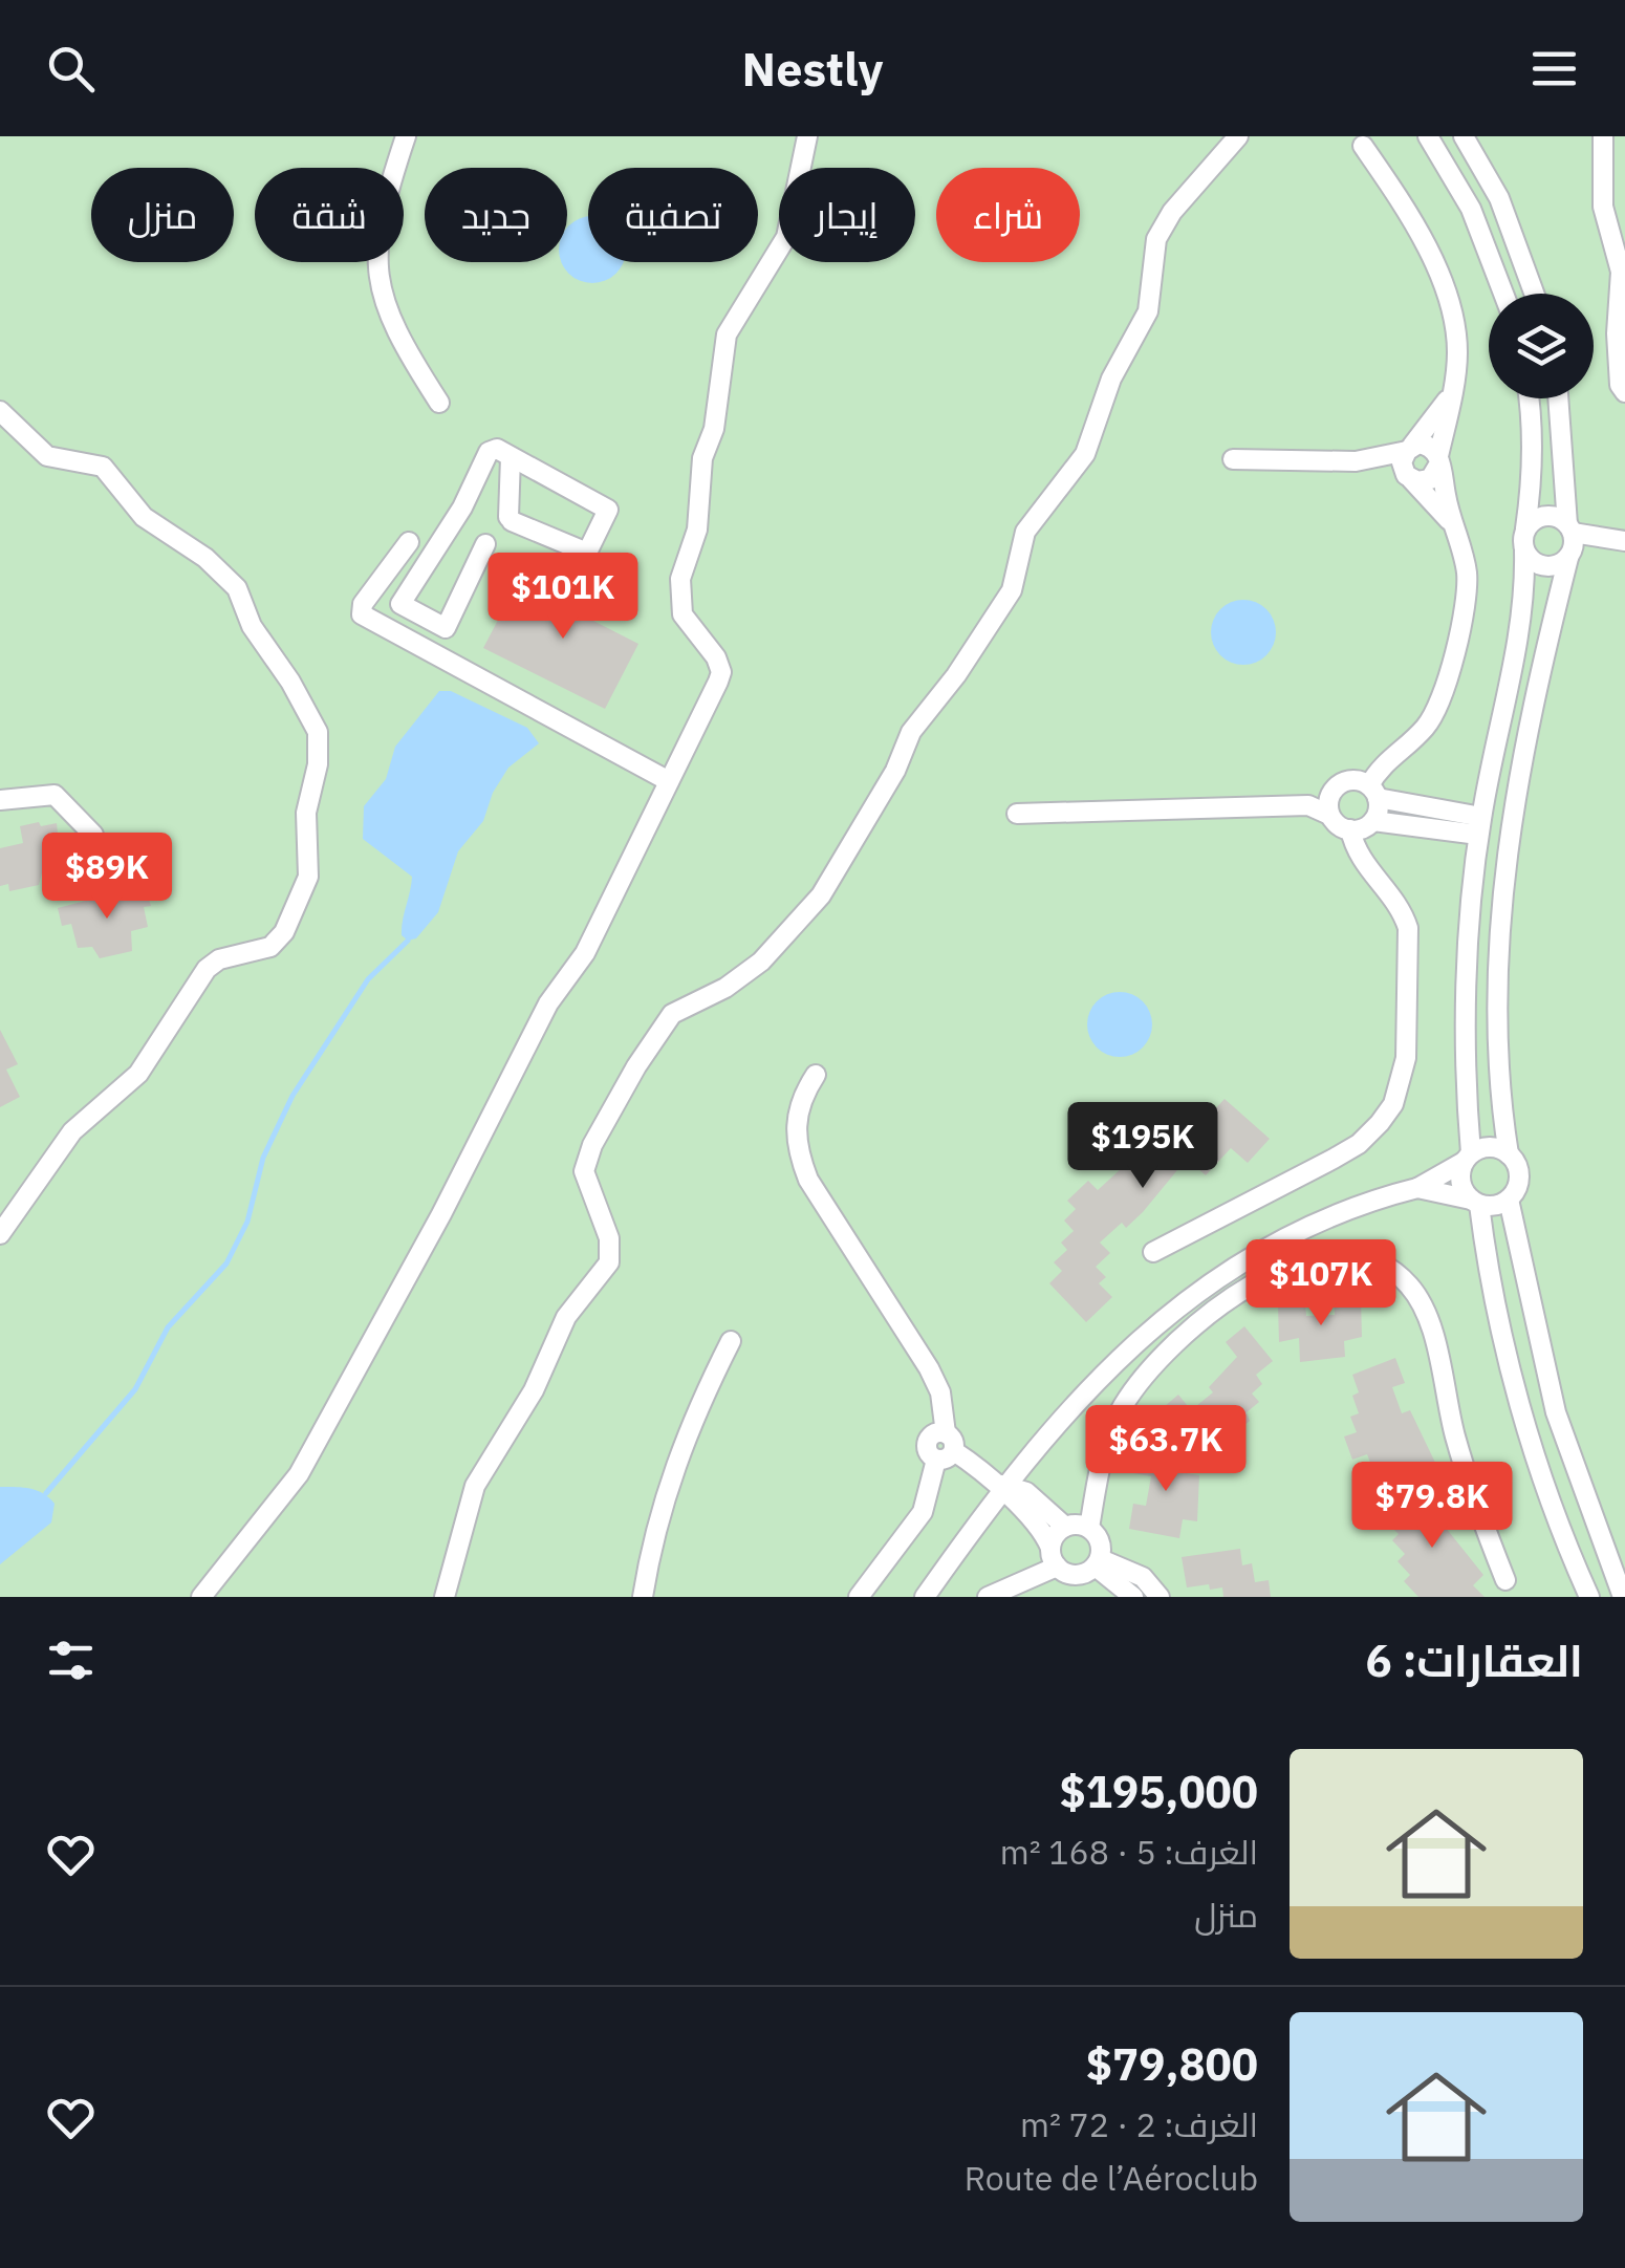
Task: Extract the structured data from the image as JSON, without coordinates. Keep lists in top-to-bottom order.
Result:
{
  "page": {
    "header": "Nestly",
    "chip": [
      "شراء",
      "إيجار",
      "تصفية",
      "جديد",
      "شقة",
      "منزل"
    ],
    "price": [
      "$101K",
      "$89K",
      "$195K",
      "$107K",
      "$63.7K",
      "$79.8K"
    ],
    "heading": "العقارات: 6",
    "list": [
      {
        "name": "$195,000",
        "note": "الغرف: 5 · 168 m² · منزل"
      },
      {
        "name": "$79,800",
        "note": "الغرف: 2 · 72 m² · Route de l’Aéroclub"
      }
    ]
  }
}
